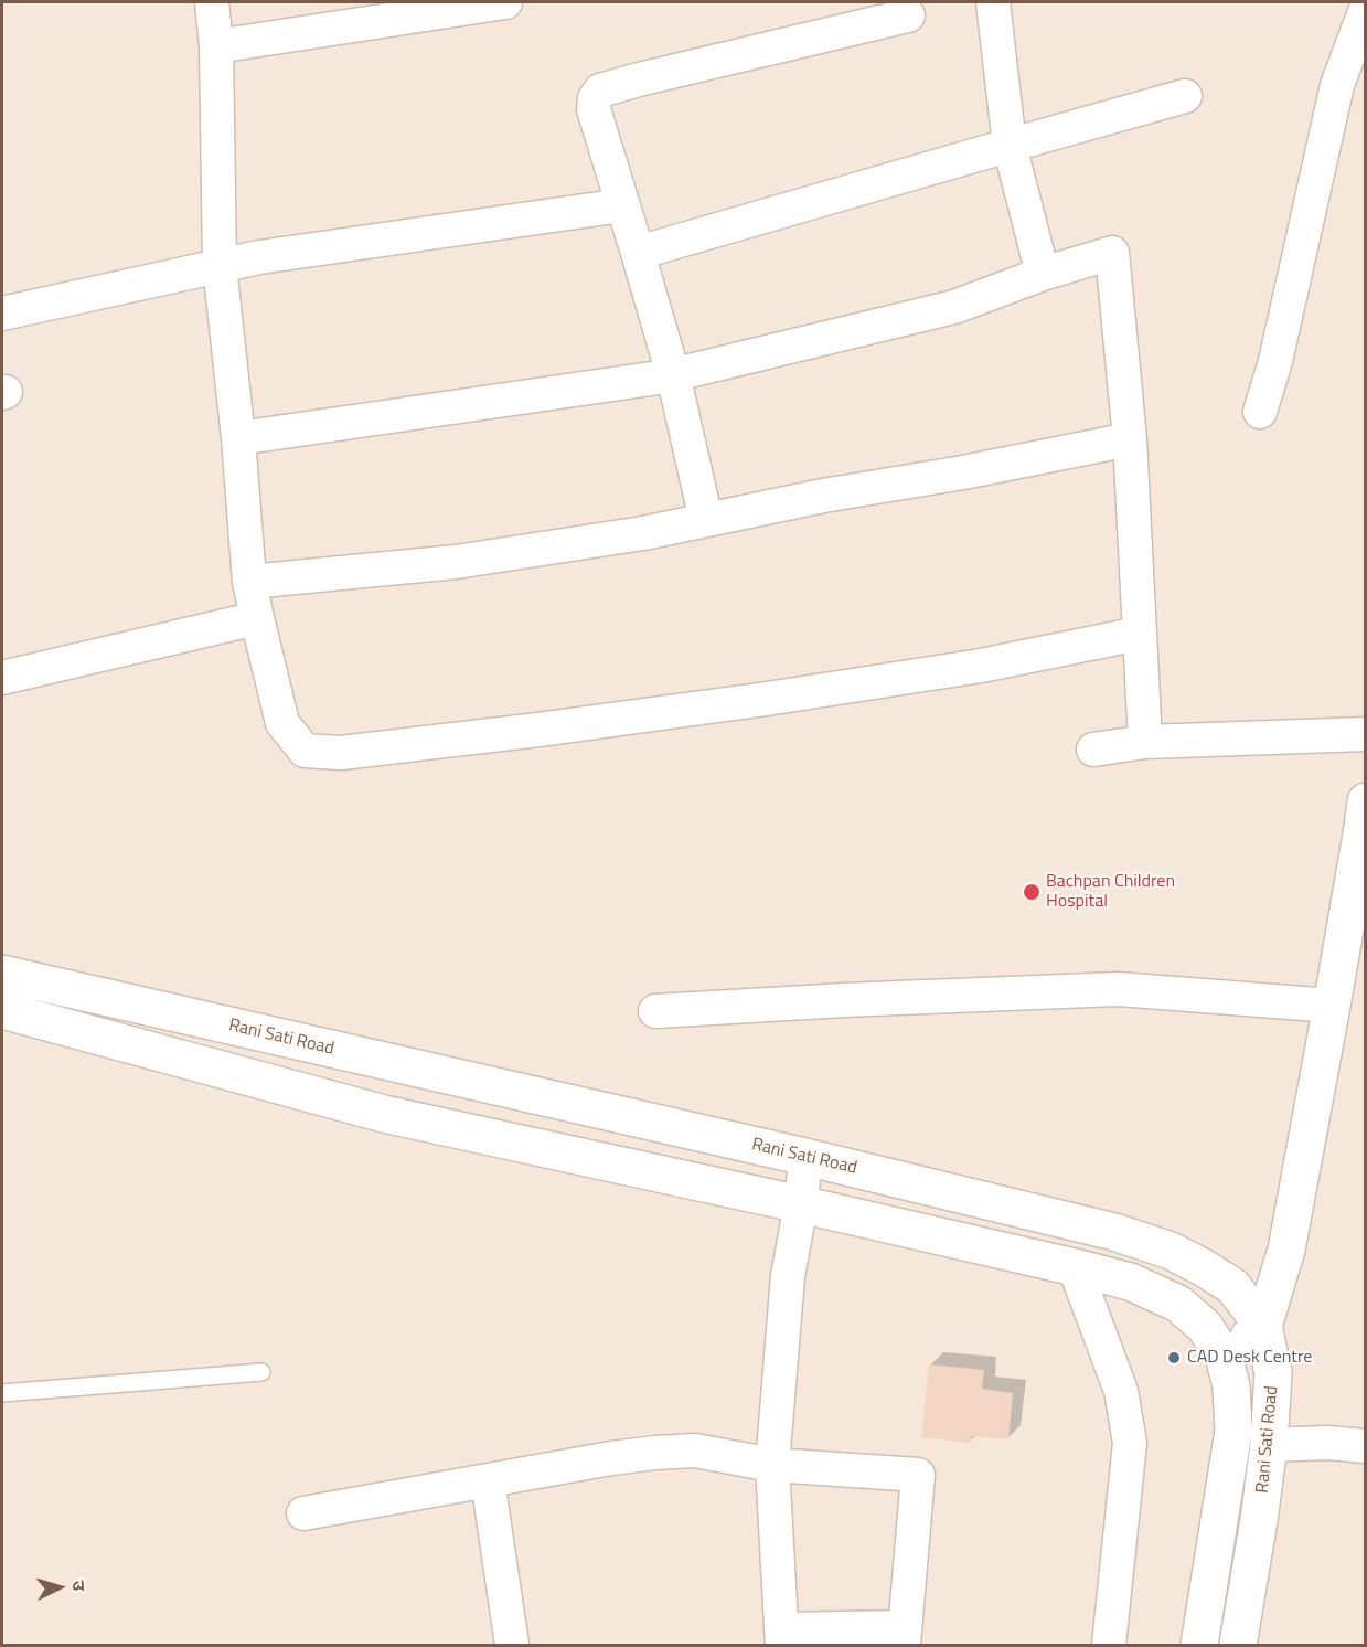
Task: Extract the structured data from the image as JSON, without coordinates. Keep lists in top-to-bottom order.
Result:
{
  "streets": {
    "street": ["Rani Sati Road"]
  },
  "places": ["Bachpan Children Hospital", "CAD Desk Centre"],
  "north": "right"
}
